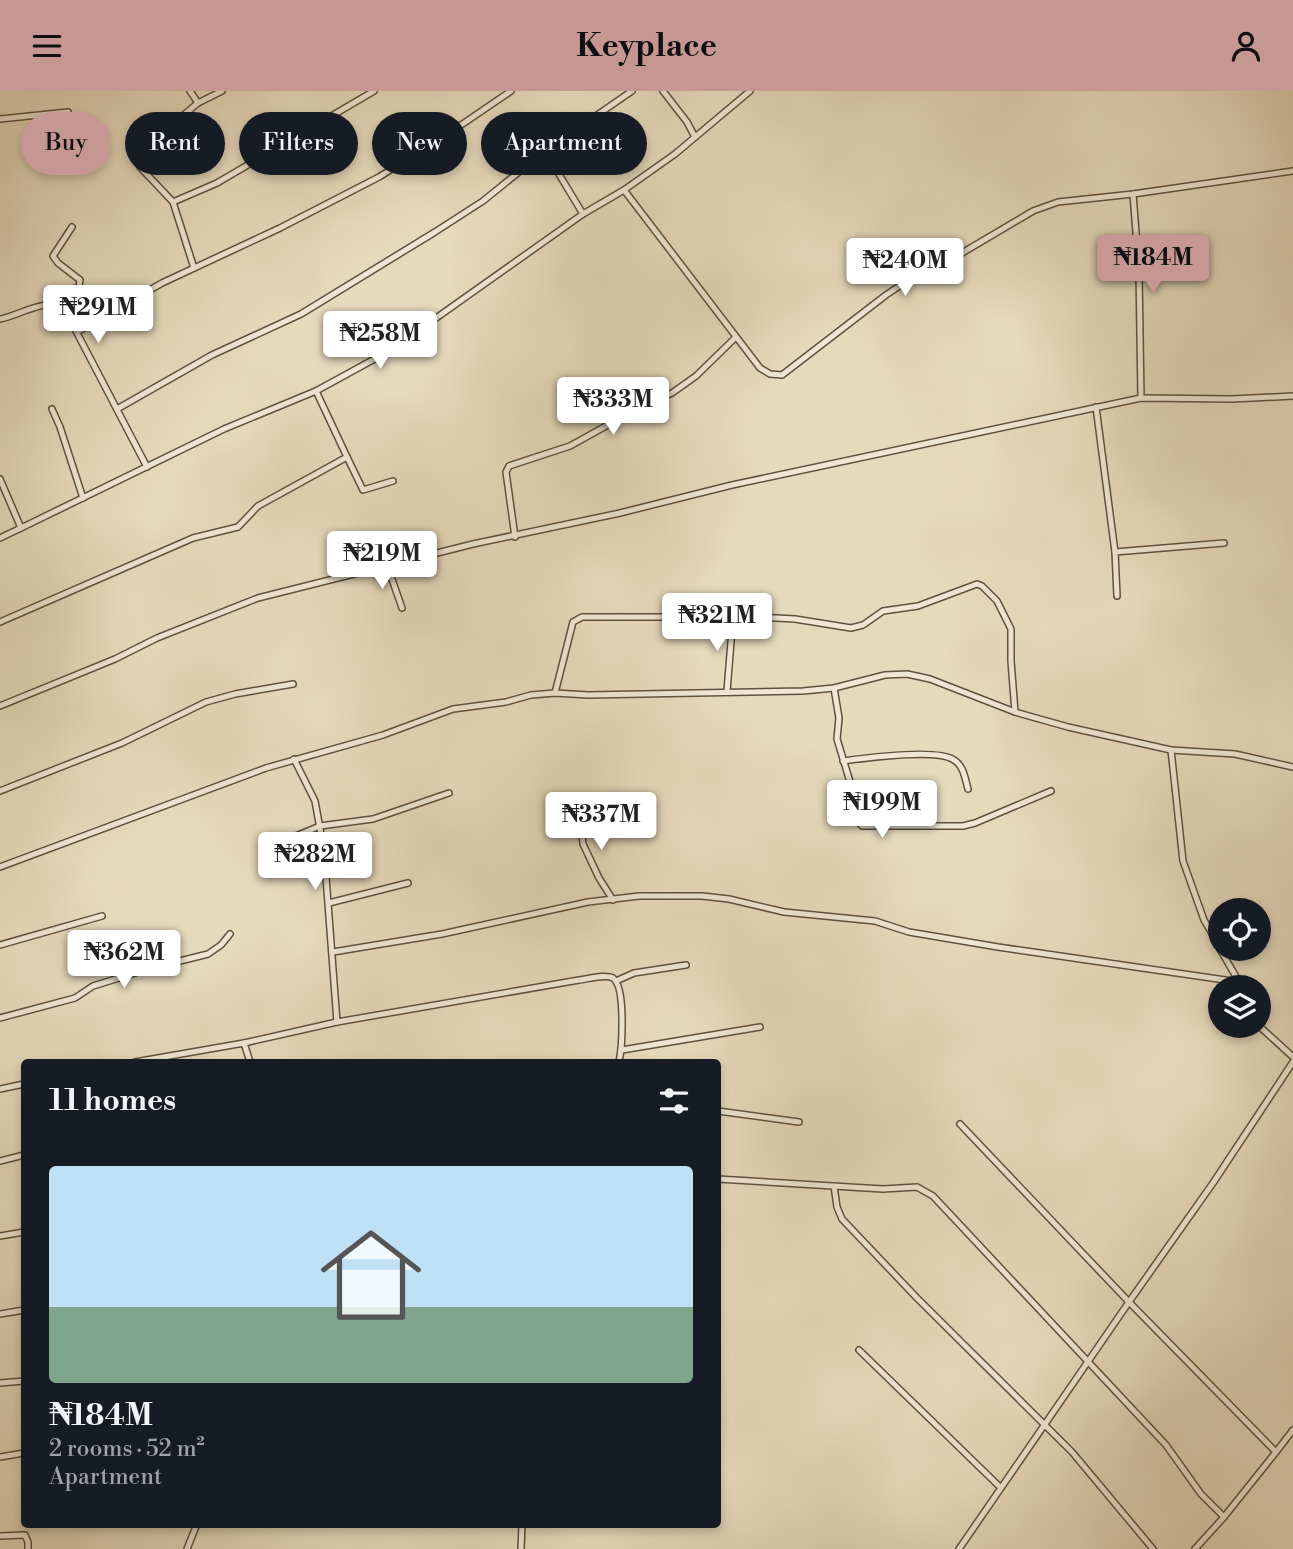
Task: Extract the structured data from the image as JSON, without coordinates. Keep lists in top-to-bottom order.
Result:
{
  "page": {
    "header": "Keyplace",
    "chip": [
      "Buy",
      "Rent",
      "Filters",
      "New",
      "Apartment"
    ],
    "price": [
      "₦184M",
      "₦240M",
      "₦291M",
      "₦258M",
      "₦333M",
      "₦219M",
      "₦321M",
      "₦199M",
      "₦337M",
      "₦282M",
      "₦362M"
    ],
    "heading": "11 homes",
    "list": [
      {
        "name": "₦184M",
        "note": "2 rooms · 52 m² · Apartment"
      }
    ]
  }
}
